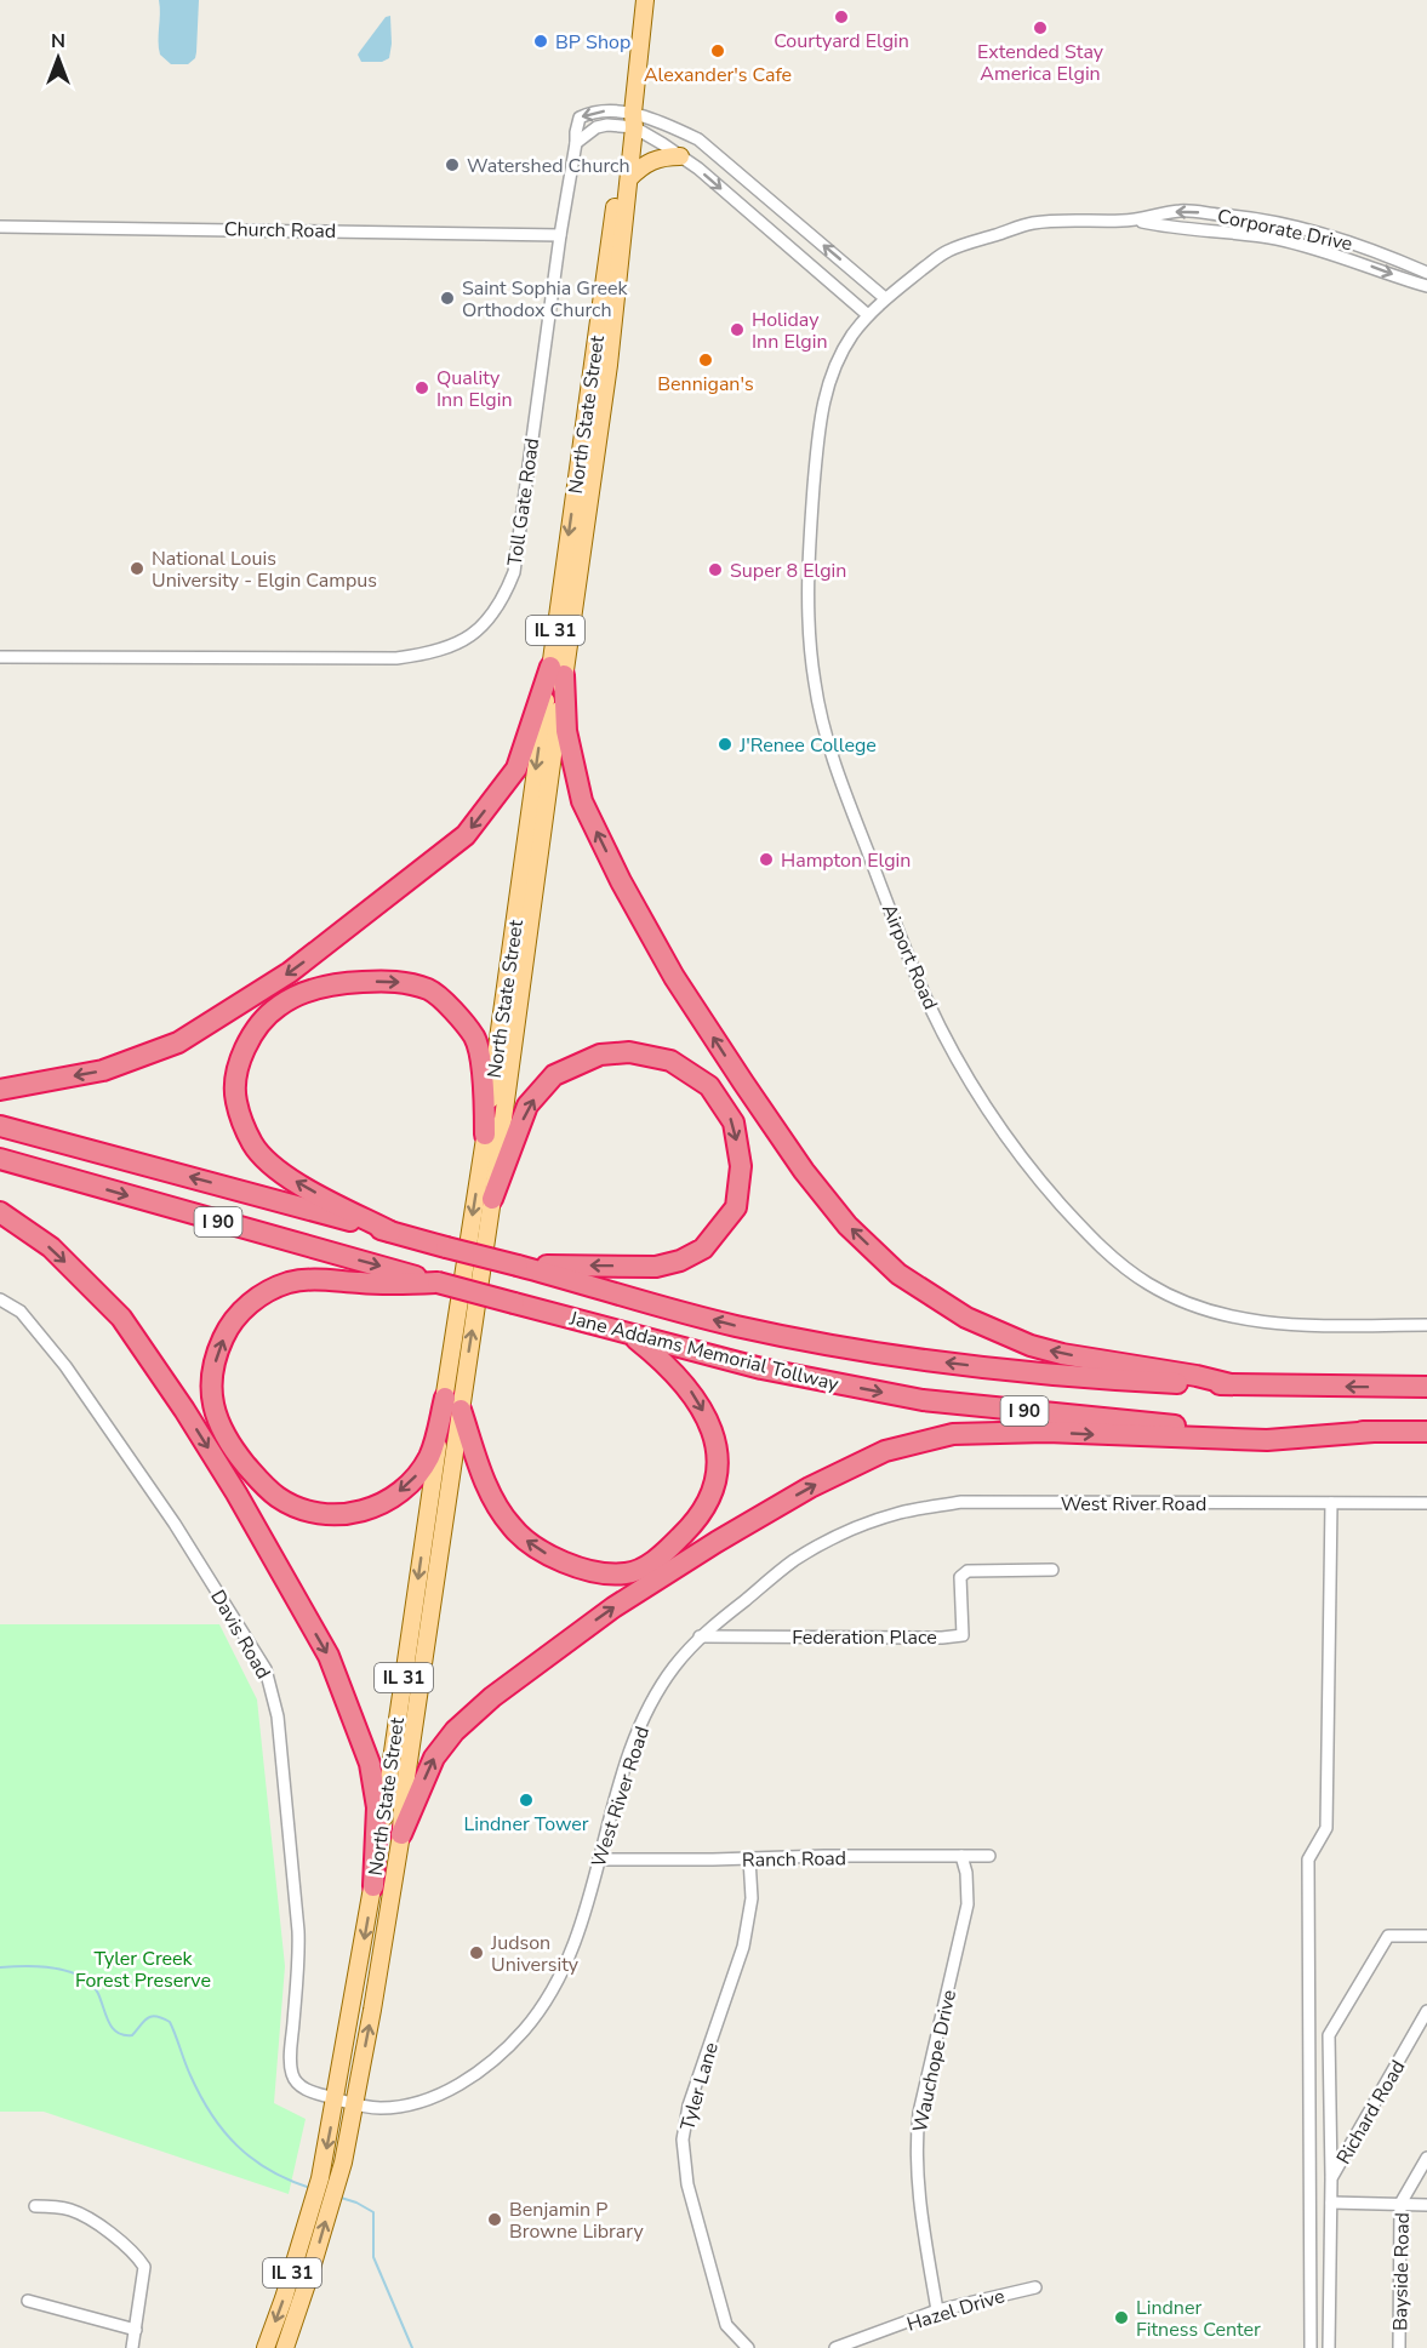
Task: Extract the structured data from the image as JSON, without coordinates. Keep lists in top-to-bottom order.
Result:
{
  "streets": {
    "highway": ["I 90", "Jane Addams Memorial Tollway"],
    "main road": ["North State Street", "IL 31"],
    "street": [
      "Church Road",
      "Corporate Drive",
      "Toll Gate Road",
      "Airport Road",
      "West River Road",
      "Davis Road",
      "Federation Place",
      "Ranch Road",
      "Wauchope Drive",
      "Tyler Lane",
      "Richard Road",
      "Bayside Road",
      "Hazel Drive"
    ]
  },
  "crossings": [
    ["Church Road", "Toll Gate Road"],
    ["Corporate Drive", "Toll Gate Road"],
    ["Corporate Drive", "Airport Road"],
    ["North State Street", "Toll Gate Road"],
    ["North State Street", "IL 31"],
    ["North State Street", "West River Road"],
    ["North State Street", "Davis Road"],
    ["Toll Gate Road", "IL 31"],
    ["Toll Gate Road", "Airport Road"],
    ["West River Road", "Davis Road"],
    ["West River Road", "Federation Place"],
    ["West River Road", "Ranch Road"],
    ["Ranch Road", "Wauchope Drive"],
    ["Ranch Road", "Tyler Lane"],
    ["Wauchope Drive", "Hazel Drive"]
  ],
  "parks": ["Tyler Creek Forest Preserve"],
  "places": [
    "Courtyard Elgin",
    "Extended Stay America Elgin",
    "BP Shop",
    "Alexander's Cafe",
    "Watershed Church",
    "Saint Sophia Greek Orthodox Church",
    "Holiday Inn Elgin",
    "Bennigan's",
    "Quality Inn Elgin",
    "National Louis University - Elgin Campus",
    "Super 8 Elgin",
    "J'Renee College",
    "Hampton Elgin",
    "Lindner Tower",
    "Judson University",
    "Benjamin P Browne Library",
    "Lindner Fitness Center"
  ],
  "north": "top"
}
